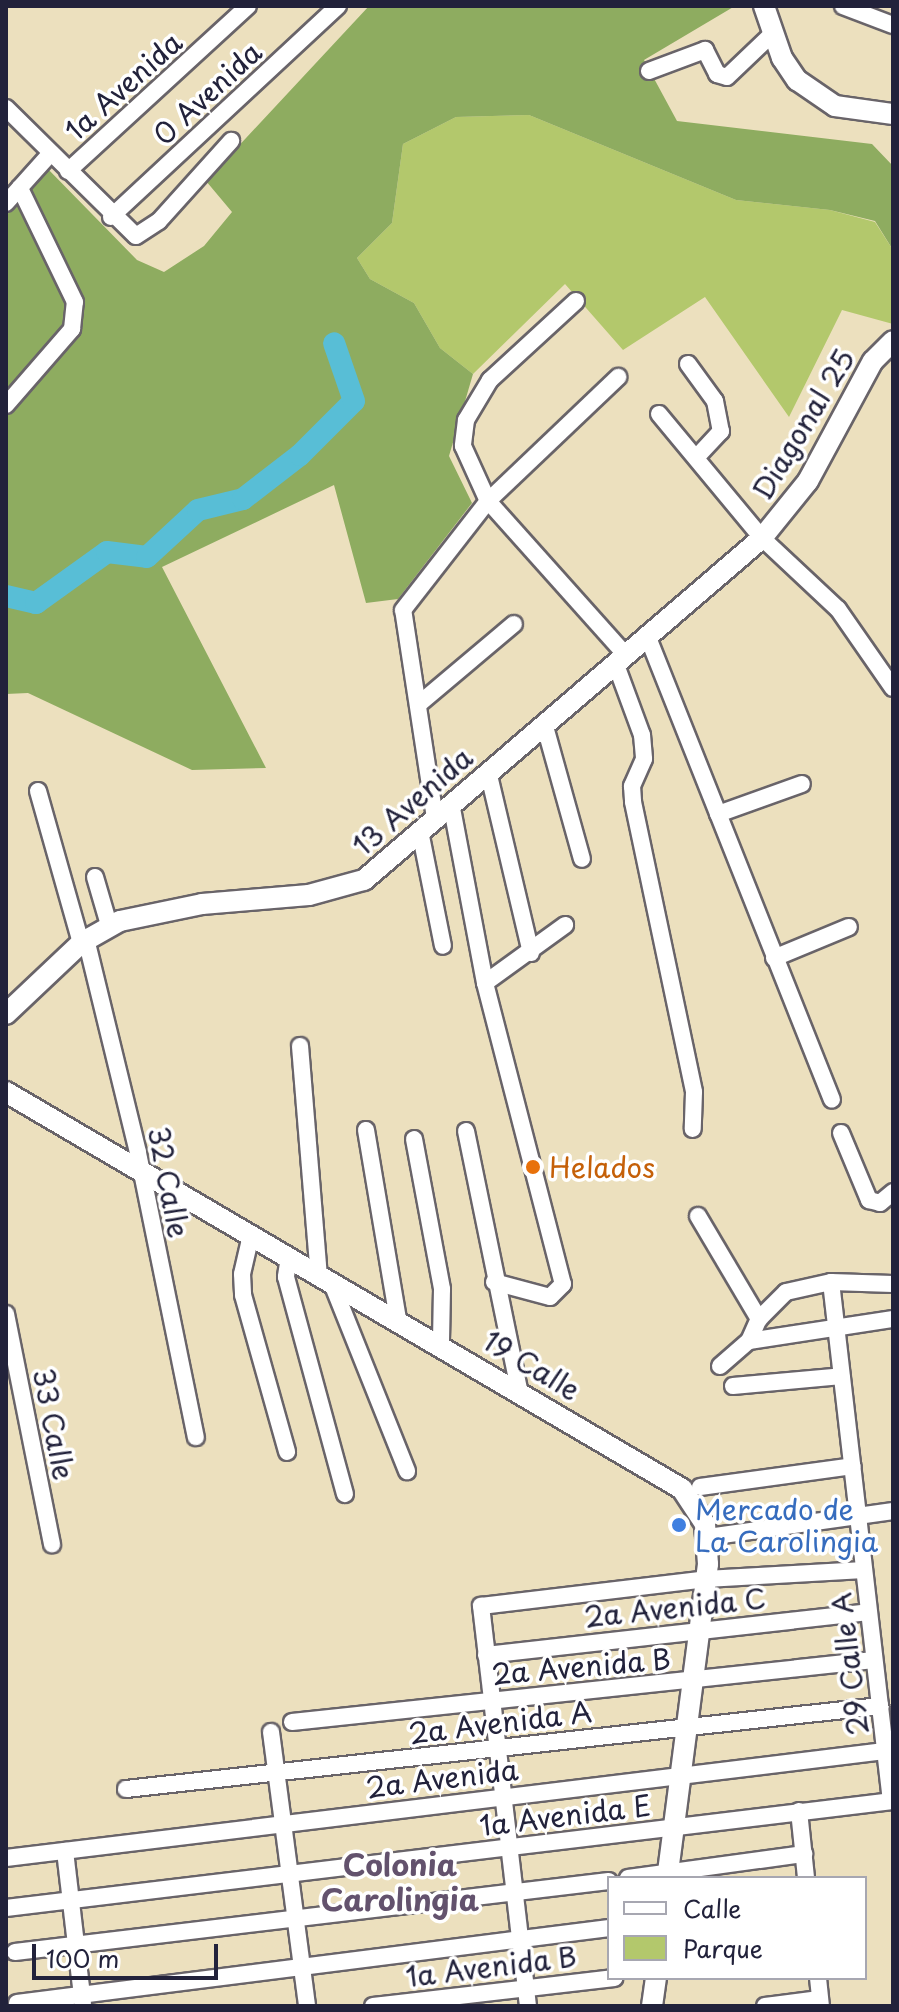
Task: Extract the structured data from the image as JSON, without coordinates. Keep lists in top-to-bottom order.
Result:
{
  "streets": {
    "main road": ["Diagonal 25", "13 Avenida", "19 Calle"],
    "street": [
      "1a Avenida",
      "0 Avenida",
      "32 Calle",
      "33 Calle",
      "2a Avenida C",
      "29 Calle A",
      "2a Avenida B",
      "2a Avenida A",
      "2a Avenida",
      "1a Avenida E",
      "1a Avenida B"
    ]
  },
  "crossings": [
    ["Diagonal 25", "13 Avenida"],
    ["13 Avenida", "32 Calle"],
    ["32 Calle", "19 Calle"],
    ["19 Calle", "2a Avenida C"],
    ["19 Calle", "2a Avenida B"],
    ["19 Calle", "2a Avenida A"],
    ["19 Calle", "2a Avenida"],
    ["19 Calle", "1a Avenida E"],
    ["2a Avenida C", "29 Calle A"],
    ["29 Calle A", "2a Avenida B"],
    ["29 Calle A", "2a Avenida A"],
    ["29 Calle A", "2a Avenida"],
    ["29 Calle A", "1a Avenida E"]
  ],
  "districts": ["Colonia Carolingia"],
  "places": ["Helados", "Mercado de La Carolingia"],
  "legend": ["Calle", "Parque"],
  "scale_bar": "100 m"
}
